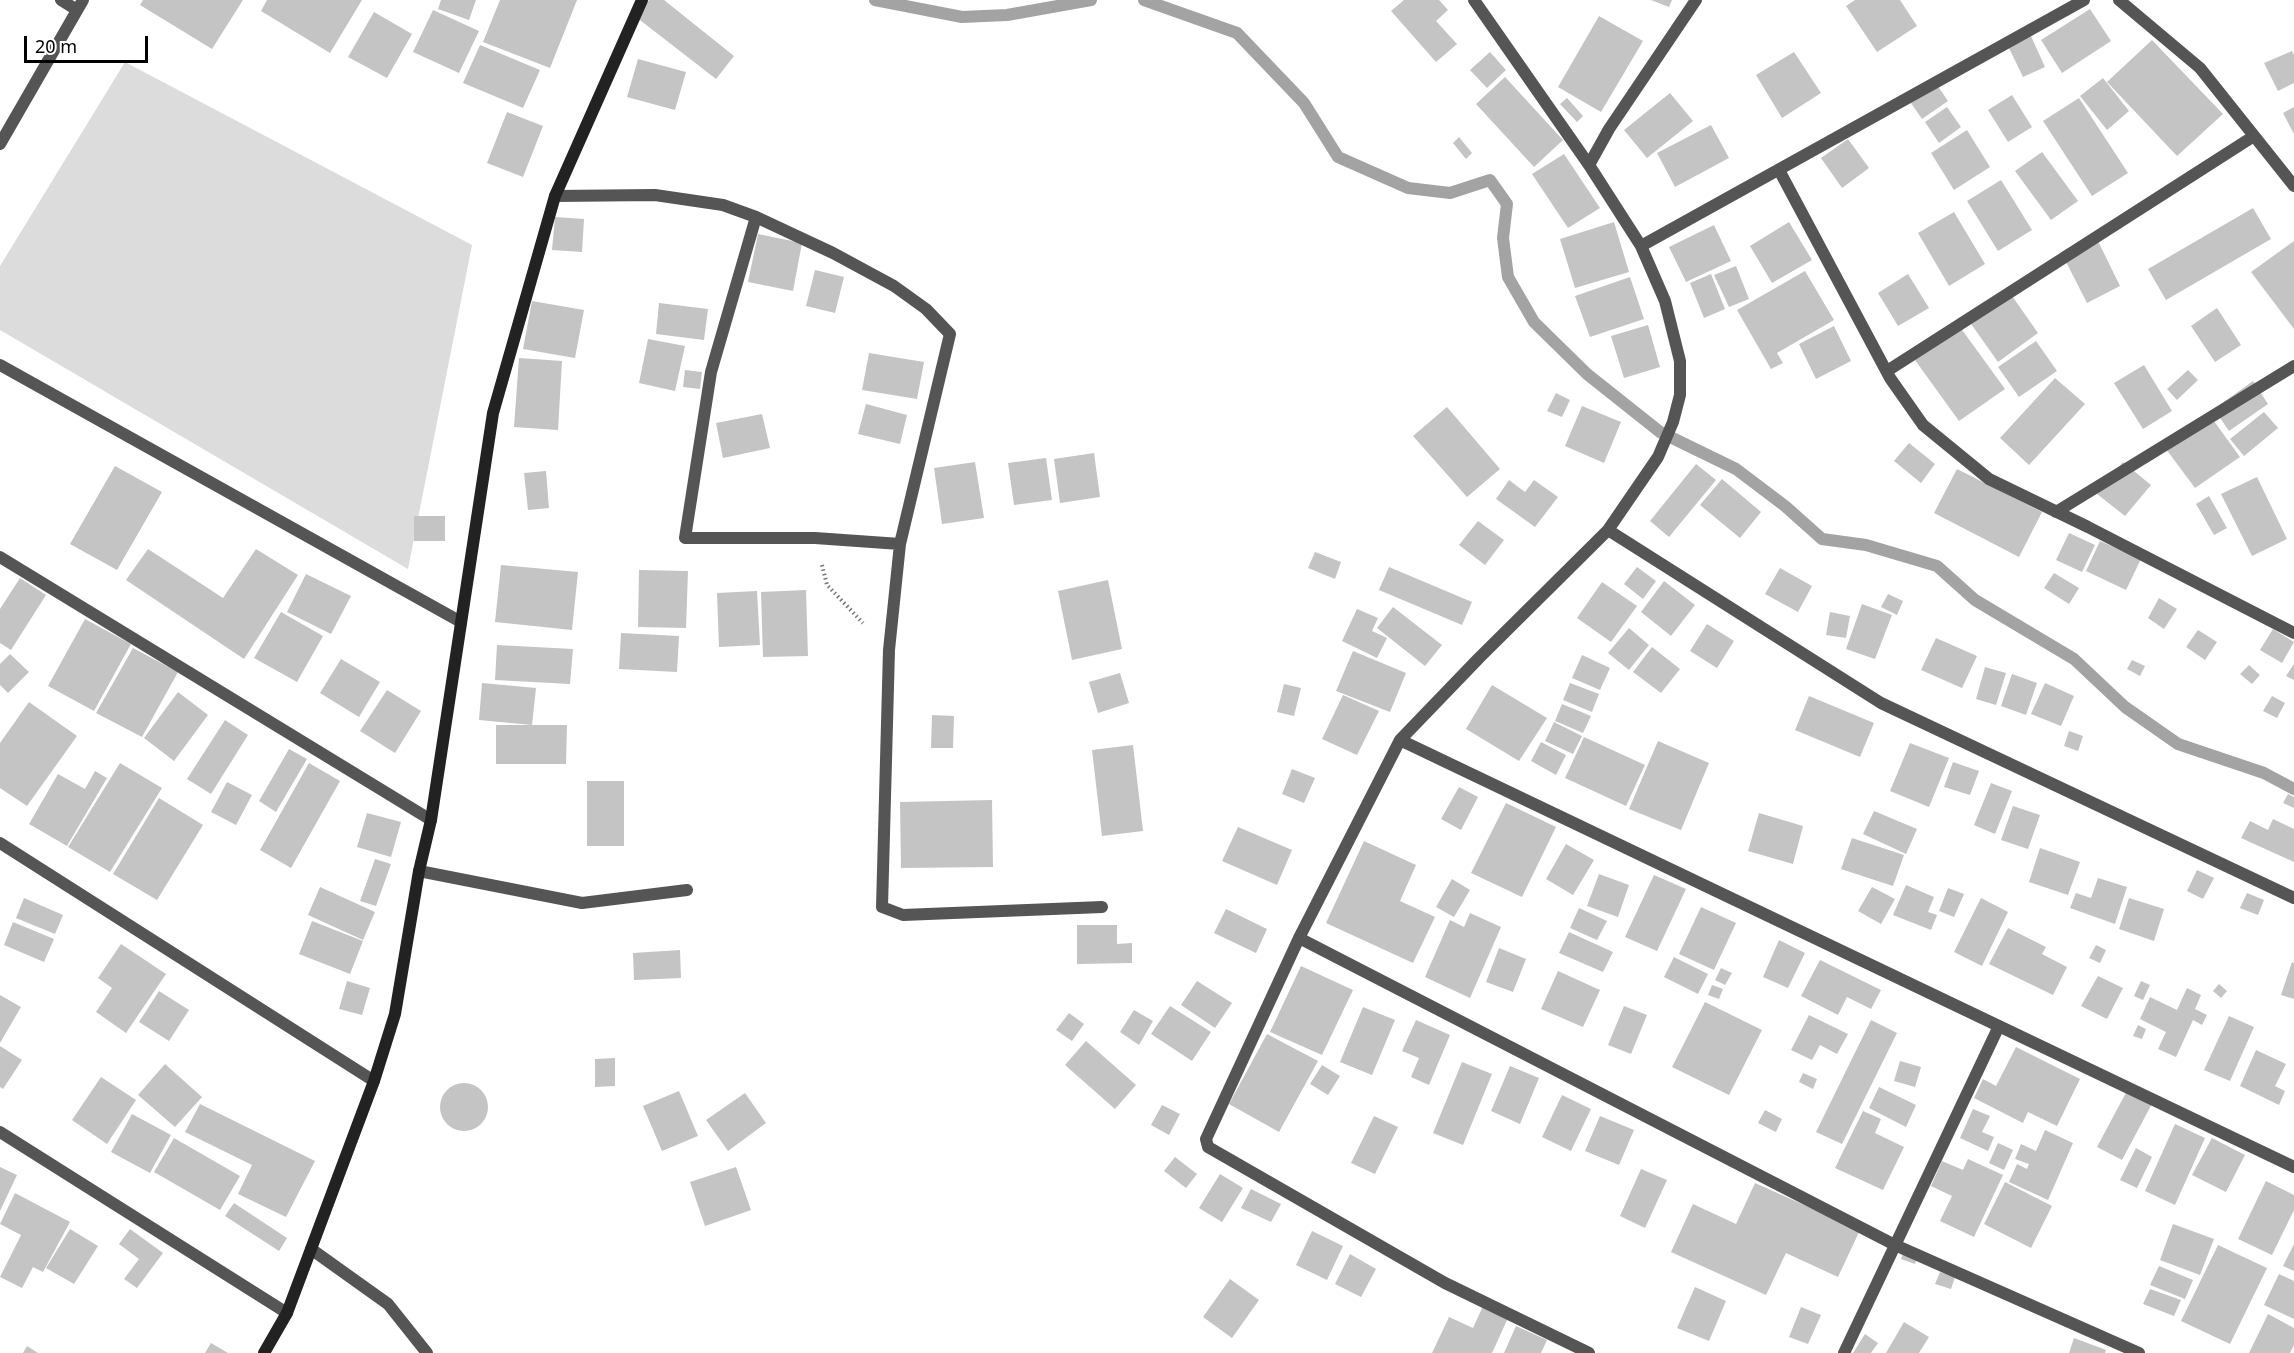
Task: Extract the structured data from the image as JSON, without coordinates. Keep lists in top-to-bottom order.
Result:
{
  "scale_bar": "20 m"
}
